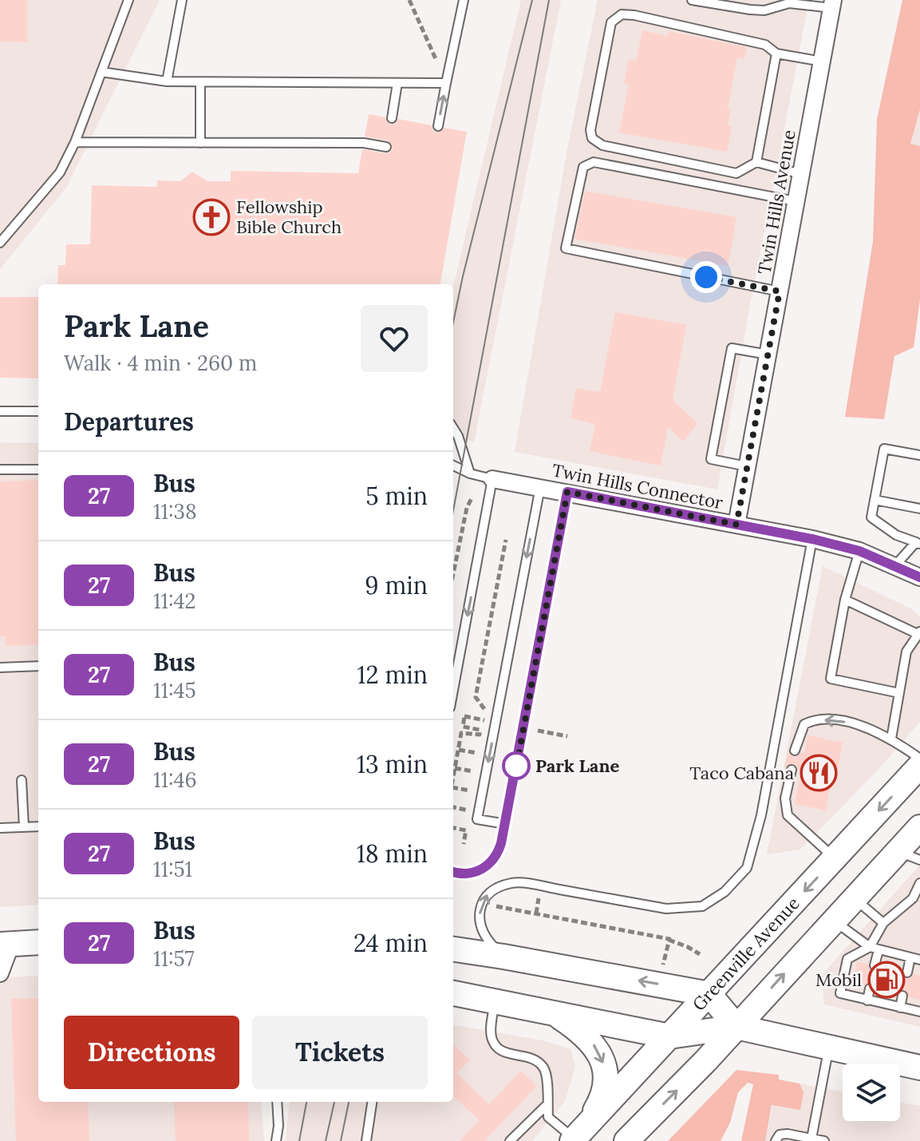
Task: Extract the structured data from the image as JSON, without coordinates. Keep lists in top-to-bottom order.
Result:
{
  "streets": {
    "main road": ["Greenville Avenue"],
    "street": ["Twin Hills Avenue", "Twin Hills Connector"]
  },
  "crossings": [
    ["Twin Hills Avenue", "Twin Hills Connector"]
  ],
  "places": {
    "church": ["Fellowship Bible Church"],
    "other": ["Park Lane"],
    "restaurant": ["Taco Cabana"],
    "fuel station": ["Mobil"]
  },
  "lines": ["bus line 27"],
  "page": {
    "heading": [
      ["Park Lane", "Walk · 4 min · 260 m"],
      "Departures"
    ],
    "list": [
      {
        "mark": "27",
        "name": "Bus",
        "note": "11:38",
        "value": "5 min"
      },
      {
        "mark": "27",
        "name": "Bus",
        "note": "11:42",
        "value": "9 min"
      },
      {
        "mark": "27",
        "name": "Bus",
        "note": "11:45",
        "value": "12 min"
      },
      {
        "mark": "27",
        "name": "Bus",
        "note": "11:46",
        "value": "13 min"
      },
      {
        "mark": "27",
        "name": "Bus",
        "note": "11:51",
        "value": "18 min"
      },
      {
        "mark": "27",
        "name": "Bus",
        "note": "11:57",
        "value": "24 min"
      }
    ],
    "buttons": ["Directions", "Tickets"]
  }
}
